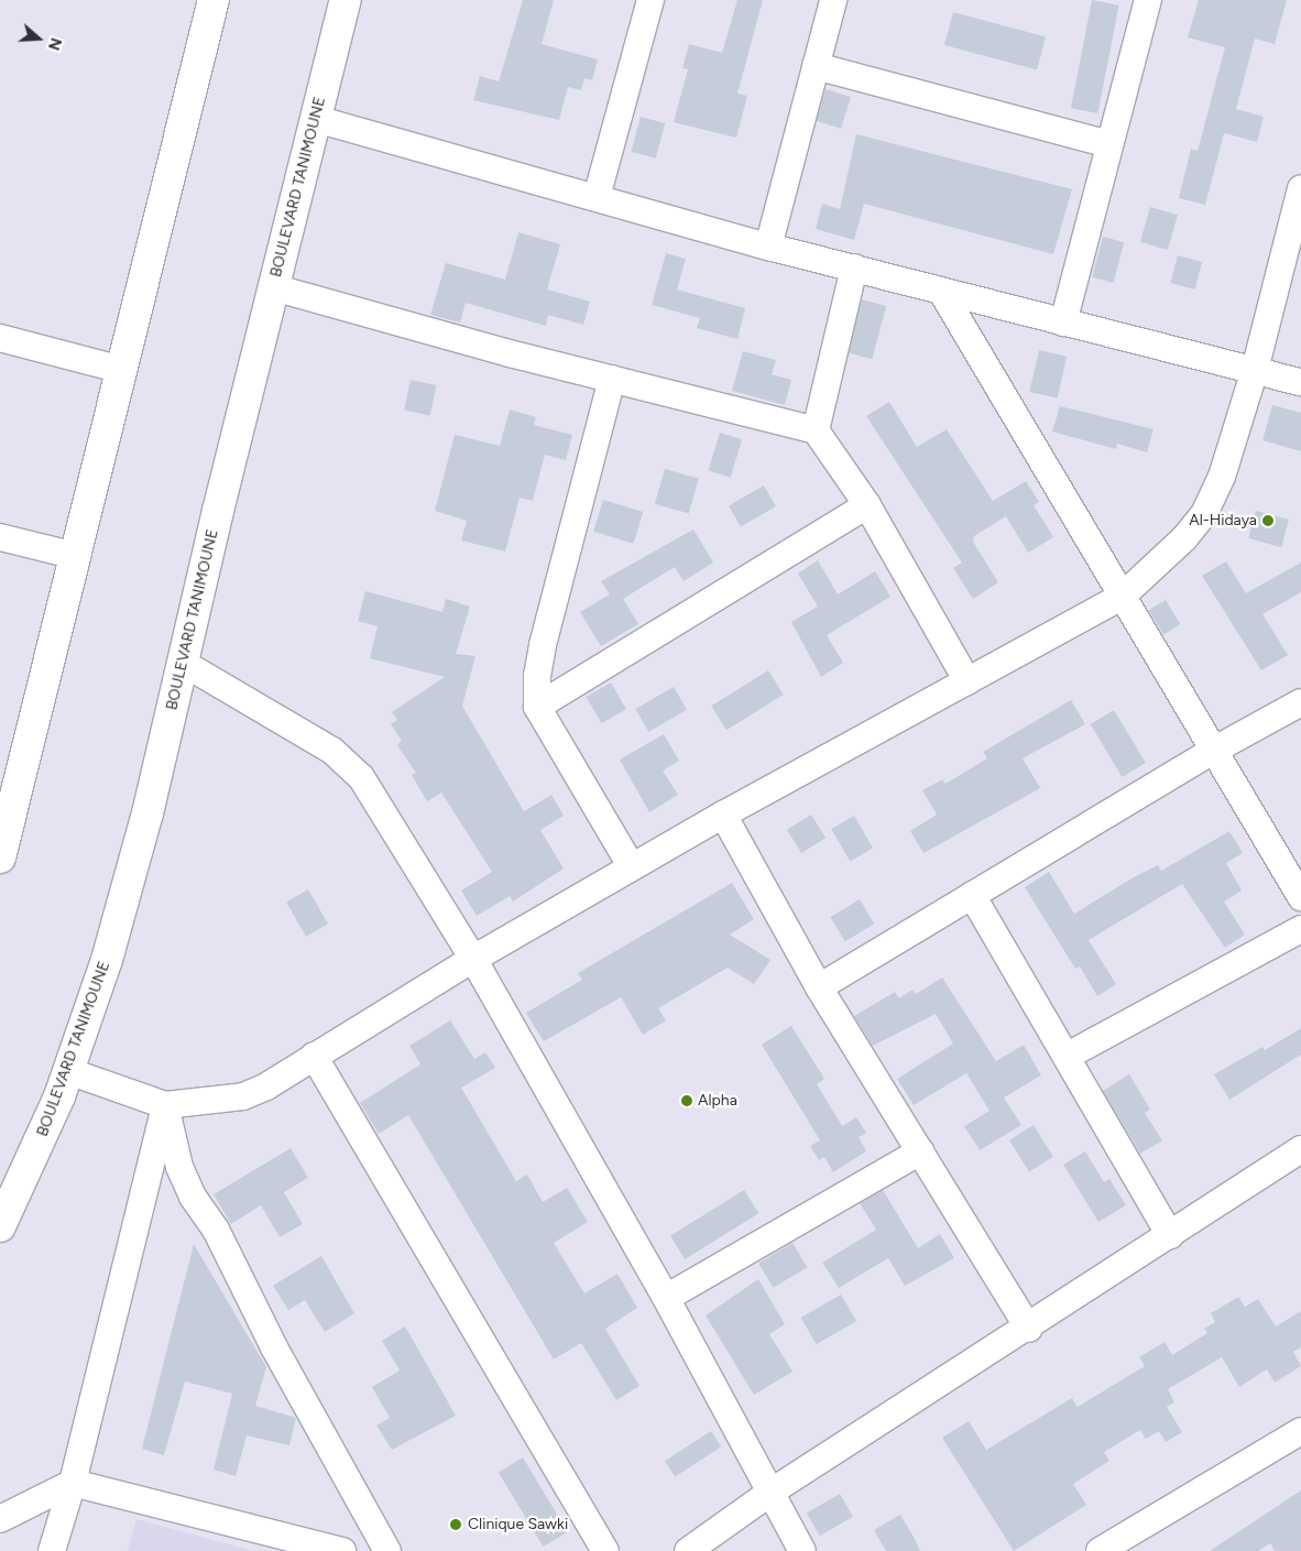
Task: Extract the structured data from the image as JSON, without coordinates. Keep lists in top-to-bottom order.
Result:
{
  "streets": {
    "main road": ["BOULEVARD TANIMOUNE"]
  },
  "places": ["Al-Hidaya", "Alpha", "Clinique Sawki"],
  "north": "right"
}
